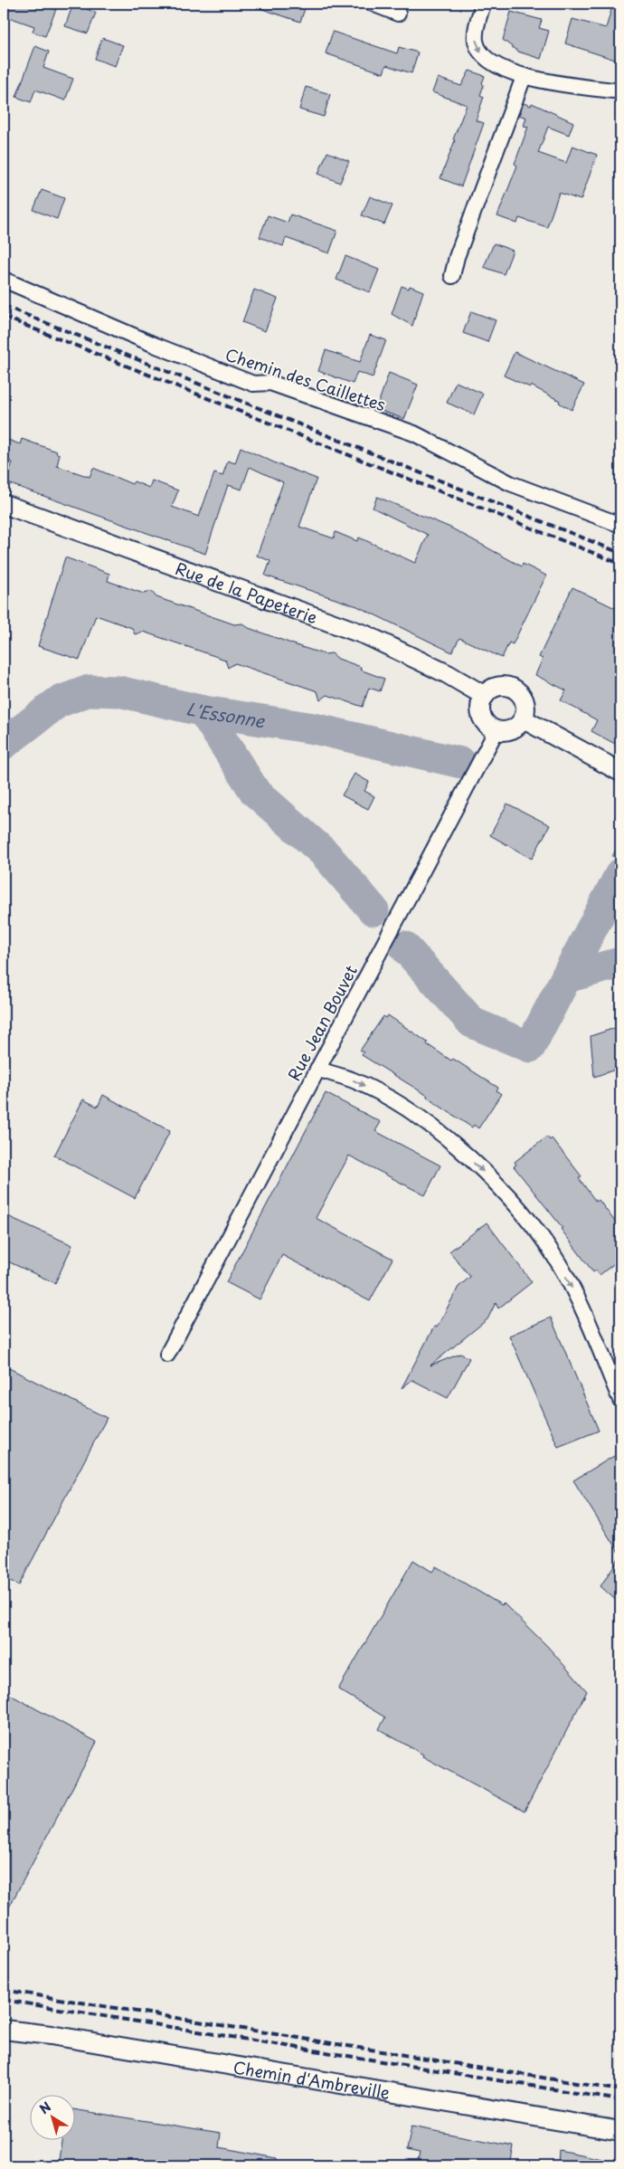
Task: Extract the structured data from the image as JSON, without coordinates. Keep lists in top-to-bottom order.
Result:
{
  "streets": {
    "street": [
      "Chemin des Caillettes",
      "Rue de la Papeterie",
      "Rue Jean Bouvet",
      "Chemin d'Ambreville"
    ]
  },
  "crossings": [
    ["Rue de la Papeterie", "Rue Jean Bouvet"]
  ],
  "water": ["L'Essonne"],
  "north": "top left"
}
